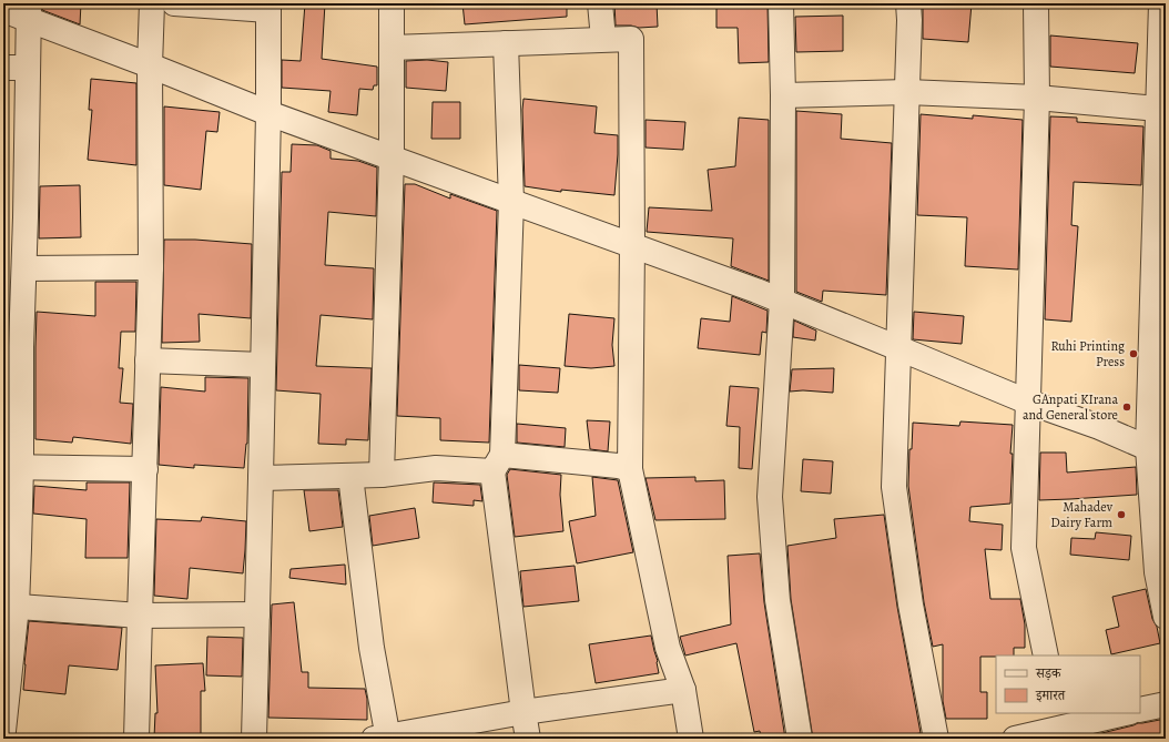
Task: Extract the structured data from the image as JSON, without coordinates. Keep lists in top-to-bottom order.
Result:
{
  "places": ["Ruhi Printing Press", "GAnpati KIrana and General store", "Mahadev Dairy Farm"],
  "legend": ["सड़क", "इमारत"]
}
